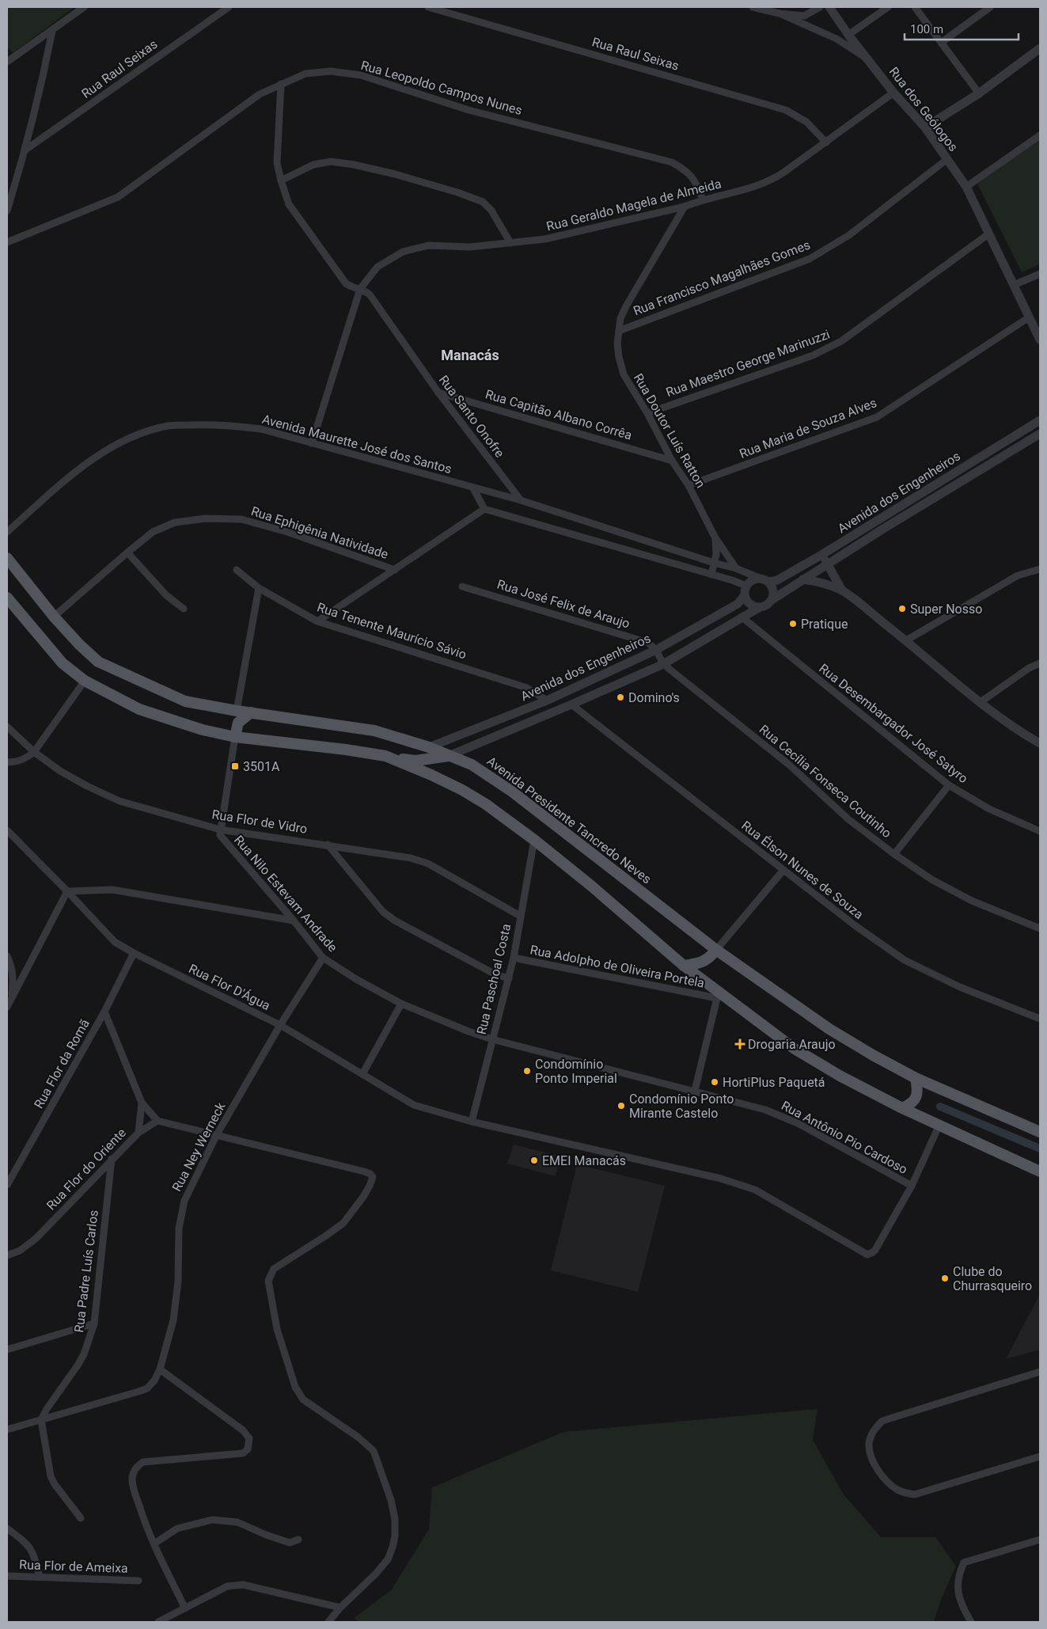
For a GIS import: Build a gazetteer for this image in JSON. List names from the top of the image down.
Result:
{
  "streets": {
    "main road": ["Avenida Presidente Tancredo Neves"],
    "street": [
      "Rua Raul Seixas",
      "Rua Leopoldo Campos Nunes",
      "Rua dos Geólogos",
      "Rua Geraldo Magela de Almeida",
      "Rua Francisco Magalhães Gomes",
      "Rua Maestro George Marinuzzi",
      "Rua Capitão Albano Corrêa",
      "Rua Santo Onofre",
      "Rua Maria de Souza Alves",
      "Rua Doutor Luís Ratton",
      "Avenida Maurette José dos Santos",
      "Avenida dos Engenheiros",
      "Rua Ephigênia Natividade",
      "Rua José Felix de Araujo",
      "Rua Tenente Maurício Sávio",
      "Rua Desembargador José Satyro",
      "Rua Cecília Fonseca Coutinho",
      "Rua Flor de Vidro",
      "Rua Élson Nunes de Souza",
      "Rua Nilo Estevam Andrade",
      "Rua Adolpho de Oliveira Portela",
      "Rua Paschoal Costa",
      "Rua Flor D'Água",
      "Rua Flor da Romã",
      "Rua Antônio Pio Cardoso",
      "Rua Ney Werneck",
      "Rua Flor do Oriente",
      "Rua Padre Luís Carlos",
      "Rua Flor de Ameixa"
    ]
  },
  "crossings": [
    ["Rua Raul Seixas", "Rua Geraldo Magela de Almeida"],
    ["Rua Leopoldo Campos Nunes", "Rua Geraldo Magela de Almeida"],
    ["Rua Leopoldo Campos Nunes", "Rua Santo Onofre"],
    ["Rua dos Geólogos", "Rua Geraldo Magela de Almeida"],
    ["Rua dos Geólogos", "Rua Francisco Magalhães Gomes"],
    ["Rua dos Geólogos", "Rua Maestro George Marinuzzi"],
    ["Rua dos Geólogos", "Rua Maria de Souza Alves"],
    ["Rua Geraldo Magela de Almeida", "Rua Santo Onofre"],
    ["Rua Geraldo Magela de Almeida", "Rua Doutor Luís Ratton"],
    ["Rua Geraldo Magela de Almeida", "Avenida Maurette José dos Santos"],
    ["Rua Francisco Magalhães Gomes", "Rua Doutor Luís Ratton"],
    ["Rua Maestro George Marinuzzi", "Rua Doutor Luís Ratton"],
    ["Rua Capitão Albano Corrêa", "Rua Santo Onofre"],
    ["Rua Capitão Albano Corrêa", "Rua Doutor Luís Ratton"],
    ["Rua Santo Onofre", "Avenida Maurette José dos Santos"],
    ["Rua Maria de Souza Alves", "Rua Doutor Luís Ratton"],
    ["Rua Doutor Luís Ratton", "Avenida Maurette José dos Santos"],
    ["Avenida Maurette José dos Santos", "Avenida dos Engenheiros"],
    ["Avenida dos Engenheiros", "Rua José Felix de Araujo"],
    ["Avenida dos Engenheiros", "Rua Tenente Maurício Sávio"],
    ["Avenida dos Engenheiros", "Rua Desembargador José Satyro"],
    ["Avenida dos Engenheiros", "Rua Cecília Fonseca Coutinho"],
    ["Avenida dos Engenheiros", "Avenida Presidente Tancredo Neves"],
    ["Avenida dos Engenheiros", "Rua Élson Nunes de Souza"],
    ["Rua Ephigênia Natividade", "Avenida Presidente Tancredo Neves"],
    ["Rua José Felix de Araujo", "Rua Cecília Fonseca Coutinho"],
    ["Rua Flor de Vidro", "Rua Nilo Estevam Andrade"],
    ["Rua Flor de Vidro", "Rua Paschoal Costa"],
    ["Rua Nilo Estevam Andrade", "Rua Antônio Pio Cardoso"],
    ["Rua Nilo Estevam Andrade", "Rua Ney Werneck"],
    ["Rua Adolpho de Oliveira Portela", "Rua Paschoal Costa"],
    ["Rua Paschoal Costa", "Rua Flor D'Água"],
    ["Rua Paschoal Costa", "Rua Antônio Pio Cardoso"],
    ["Rua Flor D'Água", "Rua Flor da Romã"],
    ["Rua Flor D'Água", "Rua Antônio Pio Cardoso"],
    ["Rua Flor D'Água", "Rua Ney Werneck"],
    ["Rua Flor da Romã", "Rua Flor do Oriente"],
    ["Rua Ney Werneck", "Rua Padre Luís Carlos"],
    ["Rua Flor do Oriente", "Rua Padre Luís Carlos"]
  ],
  "districts": ["Manacás"],
  "places": {
    "other": [
      "Super Nosso",
      "Pratique",
      "Domino's",
      "Condomínio Ponto Imperial",
      "HortiPlus Paquetá",
      "Condomínio Ponto Mirante Castelo",
      "EMEI Manacás",
      "Clube do Churrasqueiro"
    ],
    "transit": ["3501A"],
    "health": ["Drogaria Araujo"]
  },
  "scale_bar": "100 m"
}
